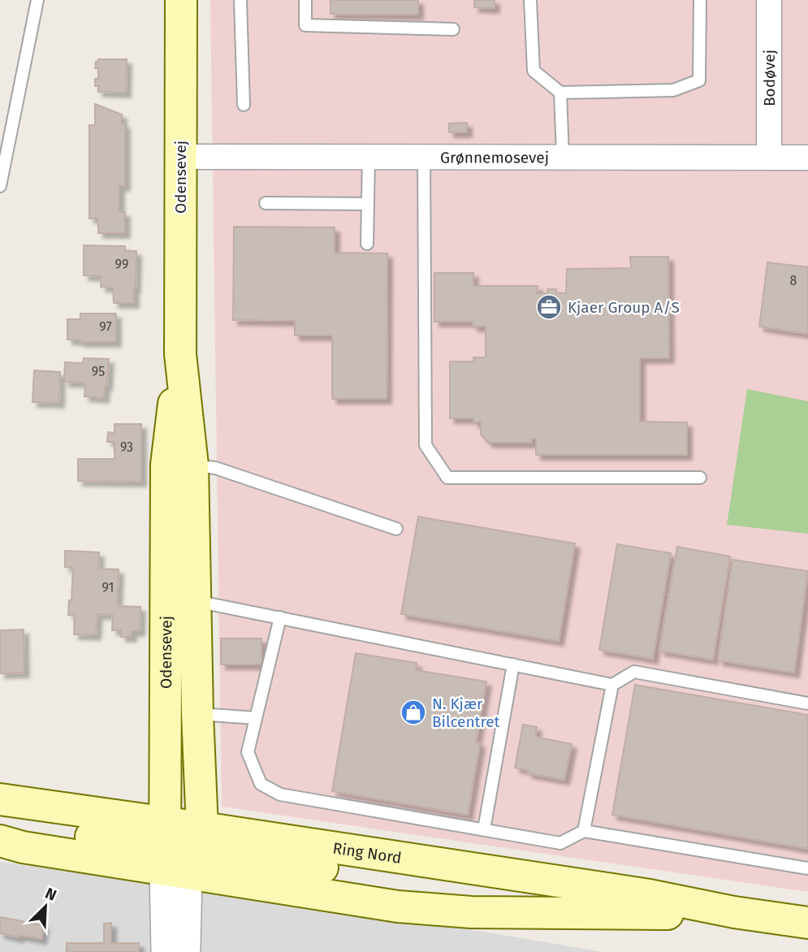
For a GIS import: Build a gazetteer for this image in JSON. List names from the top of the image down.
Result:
{
  "streets": {
    "main road": ["Odensevej", "Ring Nord"],
    "street": ["Bodøvej", "Grønnemosevej"]
  },
  "crossings": [
    ["Bodøvej", "Grønnemosevej"],
    ["Grønnemosevej", "Odensevej"],
    ["Odensevej", "Ring Nord"]
  ],
  "places": {
    "office": ["Kjaer Group A/S"],
    "shop": ["N. Kjær Bilcentret"]
  },
  "house_numbers": [
    "99",
    "8",
    "97",
    "95",
    "93",
    "91"
  ],
  "north": "top right"
}
